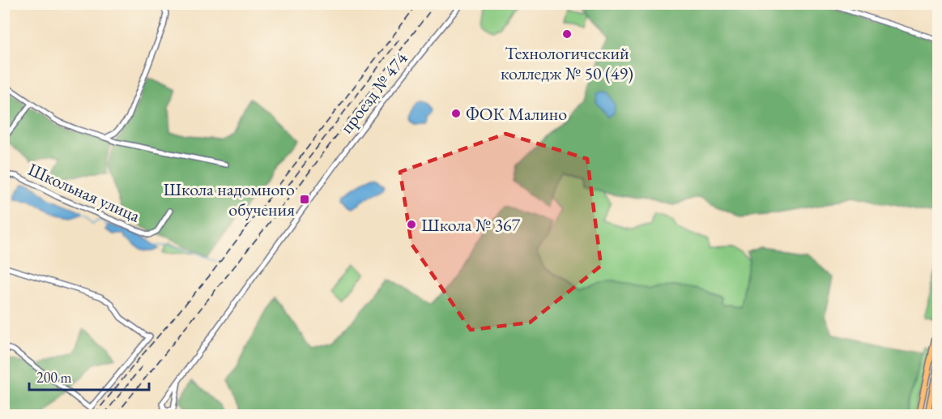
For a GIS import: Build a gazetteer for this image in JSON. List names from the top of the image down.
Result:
{
  "streets": {
    "street": ["проезд № 474", "Школьная улица"]
  },
  "places": {
    "other": ["Технологический колледж № 50 (49)", "ФОК Малино", "Школа № 367"],
    "transit": ["Школа надомного обучения"]
  },
  "scale_bar": "200 m"
}
